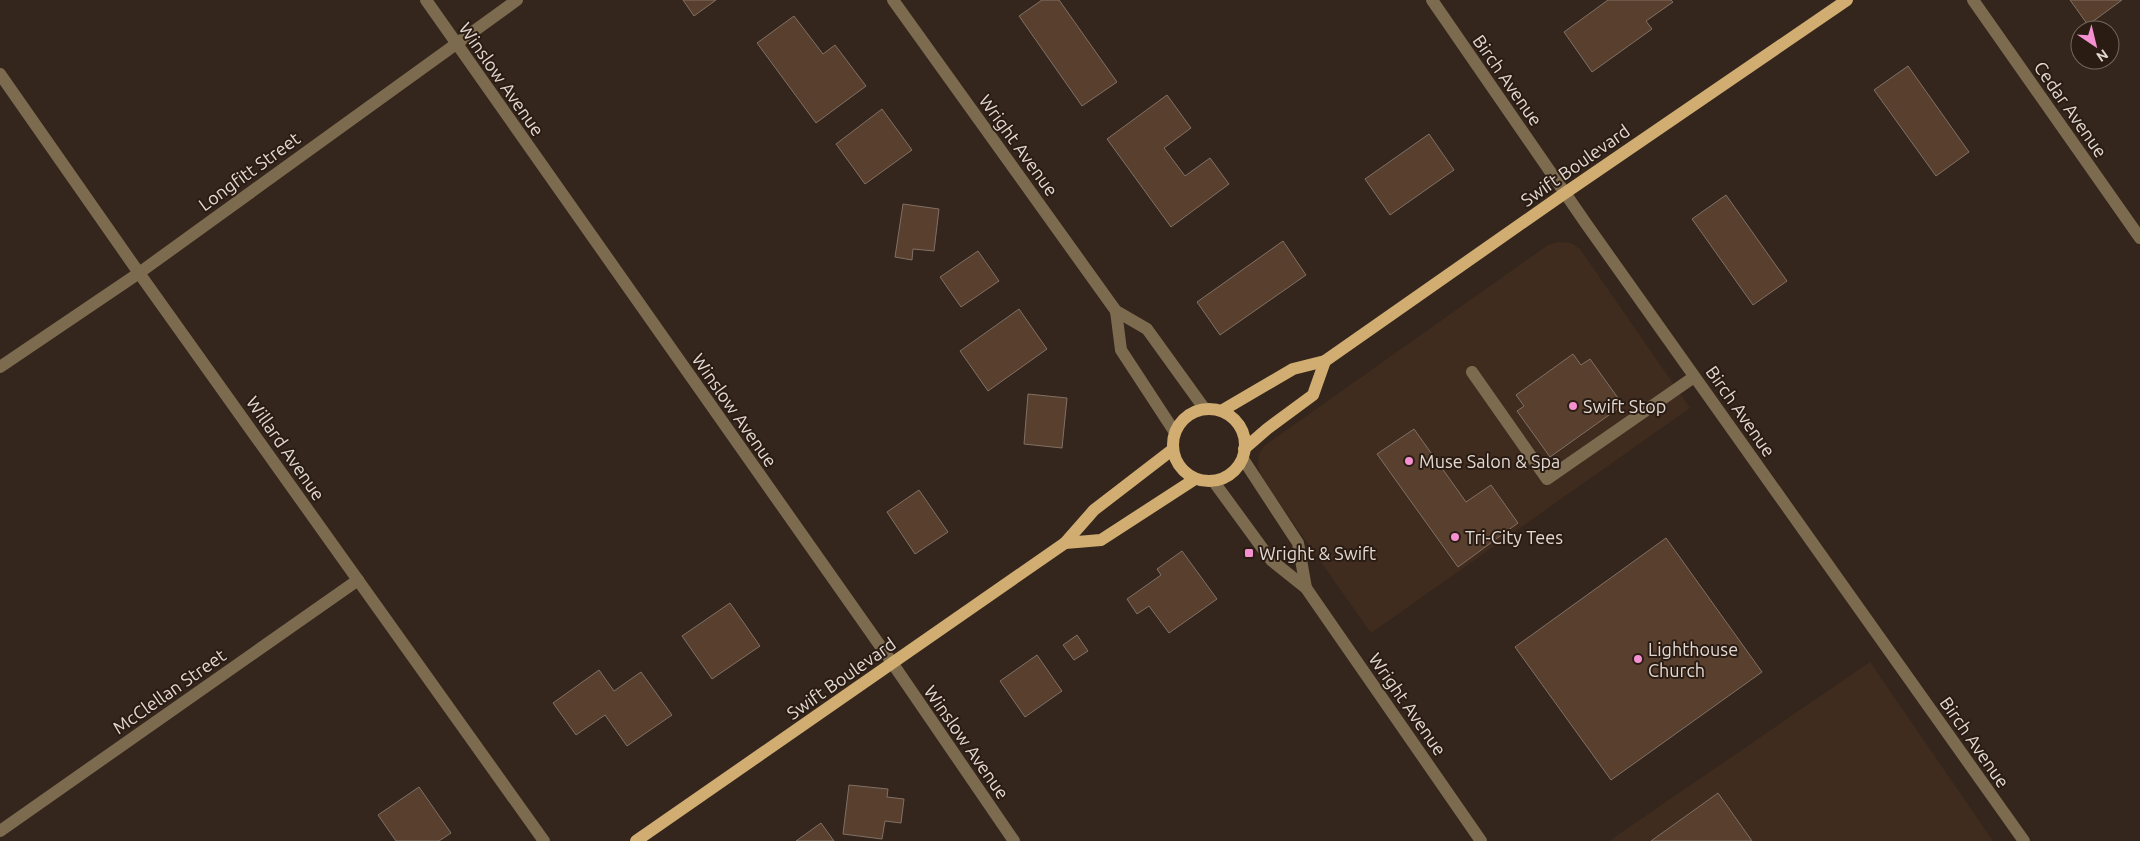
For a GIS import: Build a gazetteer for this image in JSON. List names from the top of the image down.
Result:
{
  "streets": {
    "main road": ["Swift Boulevard"],
    "street": [
      "Winslow Avenue",
      "Birch Avenue",
      "Cedar Avenue",
      "Wright Avenue",
      "Longfitt Street",
      "Willard Avenue",
      "McClellan Street"
    ]
  },
  "crossings": [
    ["Winslow Avenue", "Swift Boulevard"],
    ["Winslow Avenue", "Longfitt Street"],
    ["Birch Avenue", "Swift Boulevard"],
    ["Wright Avenue", "Swift Boulevard"],
    ["Longfitt Street", "Willard Avenue"],
    ["Willard Avenue", "McClellan Street"]
  ],
  "places": {
    "other": [
      "Swift Stop",
      "Muse Salon & Spa",
      "Tri-City Tees",
      "Lighthouse Church"
    ],
    "transit": ["Wright & Swift"]
  },
  "north": "bottom right"
}
